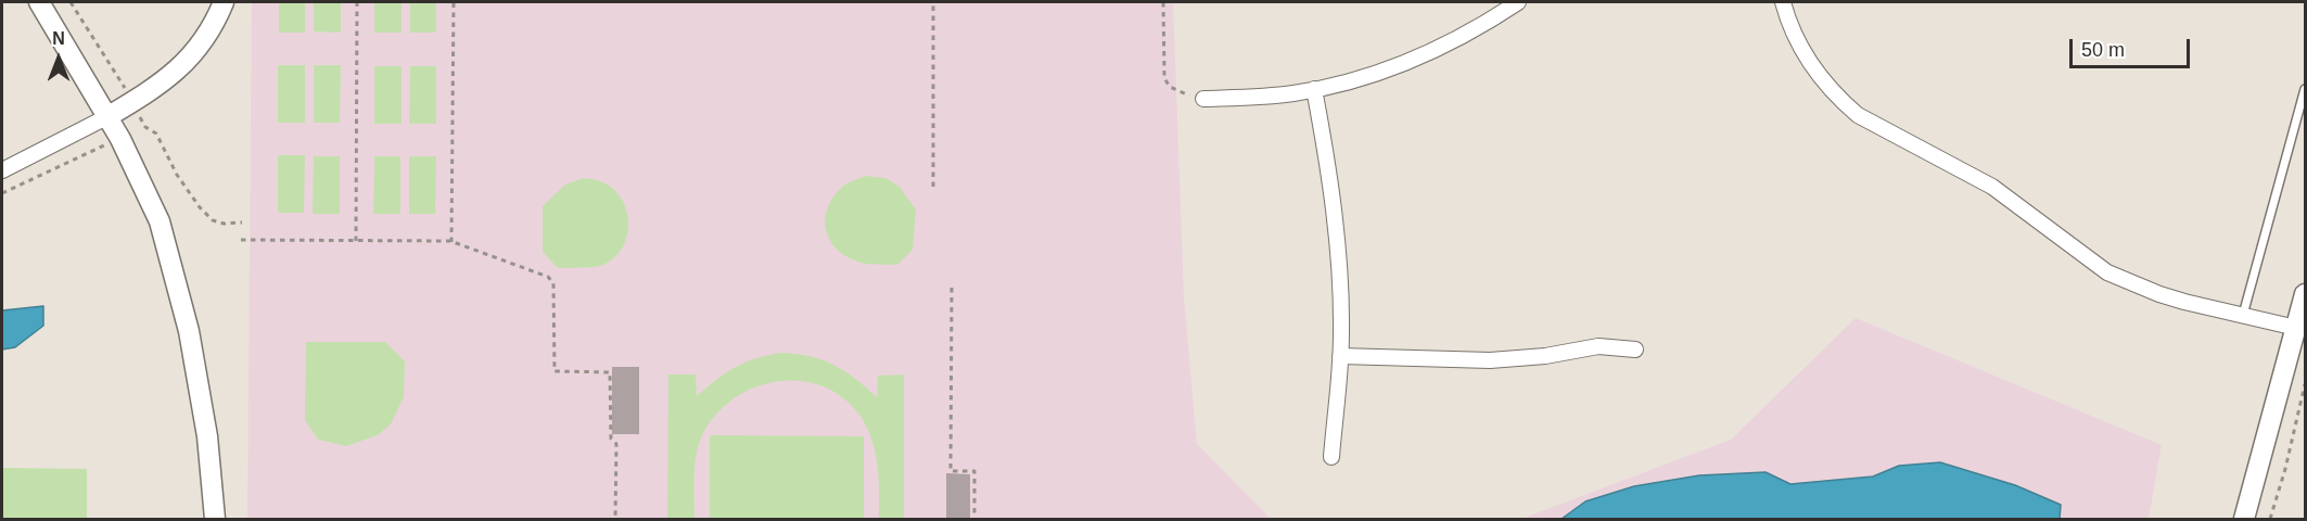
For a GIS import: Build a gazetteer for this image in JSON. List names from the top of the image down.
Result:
{
  "scale_bar": "50 m",
  "north": "top"
}
